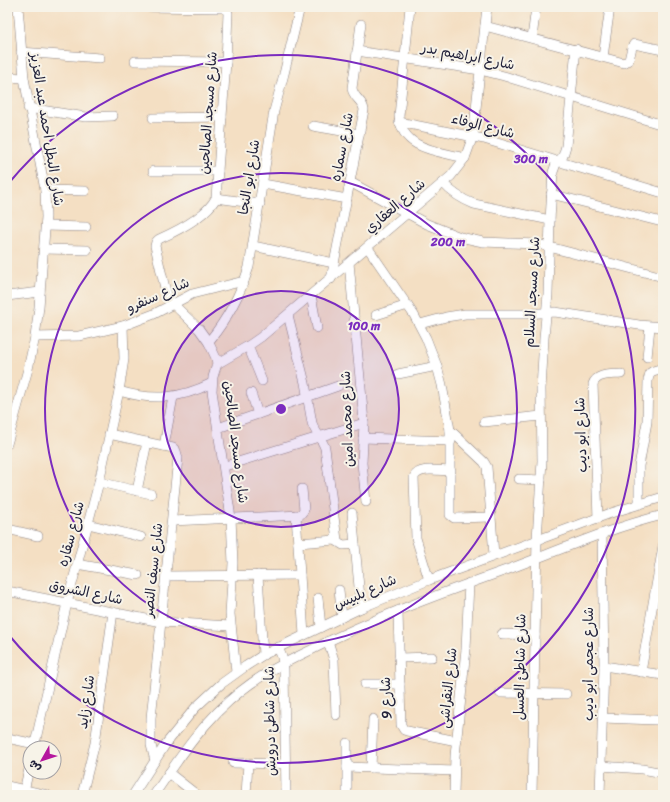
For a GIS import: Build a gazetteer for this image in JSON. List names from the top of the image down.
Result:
{
  "streets": {
    "street": [
      "شارع ابراهيم بدر",
      "شارع مسجد الصالحين",
      "شارع الوفاء",
      "شارع البطل احمد عبد العزيز",
      "شارع سماره",
      "شارع ابو النجا",
      "شارع العقاري",
      "شارع مسجد السلام",
      "شارع سنفرو",
      "شارع محمد امين",
      "شارع ابو ديب",
      "شارع سقاره",
      "شارع سيف النصر",
      "شارع الشروق",
      "شارع بلبيس",
      "شارع عجمى ابو ديب",
      "شارع شاطئ العسل",
      "شارع النقراشى",
      "شارع 9",
      "شارع زايد",
      "شارع شاطئ درويش"
    ]
  },
  "crossings": [
    ["شارع ابراهيم بدر", "شارع سماره"],
    ["شارع ابراهيم بدر", "شارع العقاري"],
    ["شارع ابراهيم بدر", "شارع مسجد السلام"],
    ["شارع مسجد الصالحين", "شارع ابو النجا"],
    ["شارع مسجد الصالحين", "شارع العقاري"],
    ["شارع مسجد الصالحين", "شارع سنفرو"],
    ["شارع مسجد الصالحين", "شارع سقاره"],
    ["شارع مسجد الصالحين", "شارع الشروق"],
    ["شارع مسجد الصالحين", "شارع بلبيس"],
    ["شارع الوفاء", "شارع العقاري"],
    ["شارع الوفاء", "شارع مسجد السلام"],
    ["شارع البطل احمد عبد العزيز", "شارع سنفرو"],
    ["شارع سماره", "شارع العقاري"],
    ["شارع ابو النجا", "شارع العقاري"],
    ["شارع ابو النجا", "شارع سنفرو"],
    ["شارع ابو النجا", "شارع سقاره"],
    ["شارع العقاري", "شارع سنفرو"],
    ["شارع العقاري", "شارع محمد امين"],
    ["شارع العقاري", "شارع سقاره"],
    ["شارع مسجد السلام", "شارع بلبيس"],
    ["شارع مسجد السلام", "شارع شاطئ العسل"],
    ["شارع سنفرو", "شارع سقاره"],
    ["شارع ابو ديب", "شارع بلبيس"],
    ["شارع سقاره", "شارع سيف النصر"],
    ["شارع سقاره", "شارع الشروق"],
    ["شارع سيف النصر", "شارع الشروق"],
    ["شارع سيف النصر", "شارع بلبيس"],
    ["شارع الشروق", "شارع زايد"],
    ["شارع بلبيس", "شارع شاطئ العسل"],
    ["شارع بلبيس", "شارع شاطئ درويش"],
    ["شارع النقراشى", "شارع 9"]
  ],
  "north": "bottom left",
  "rings": ["300 m", "200 m", "100 m"]
}
